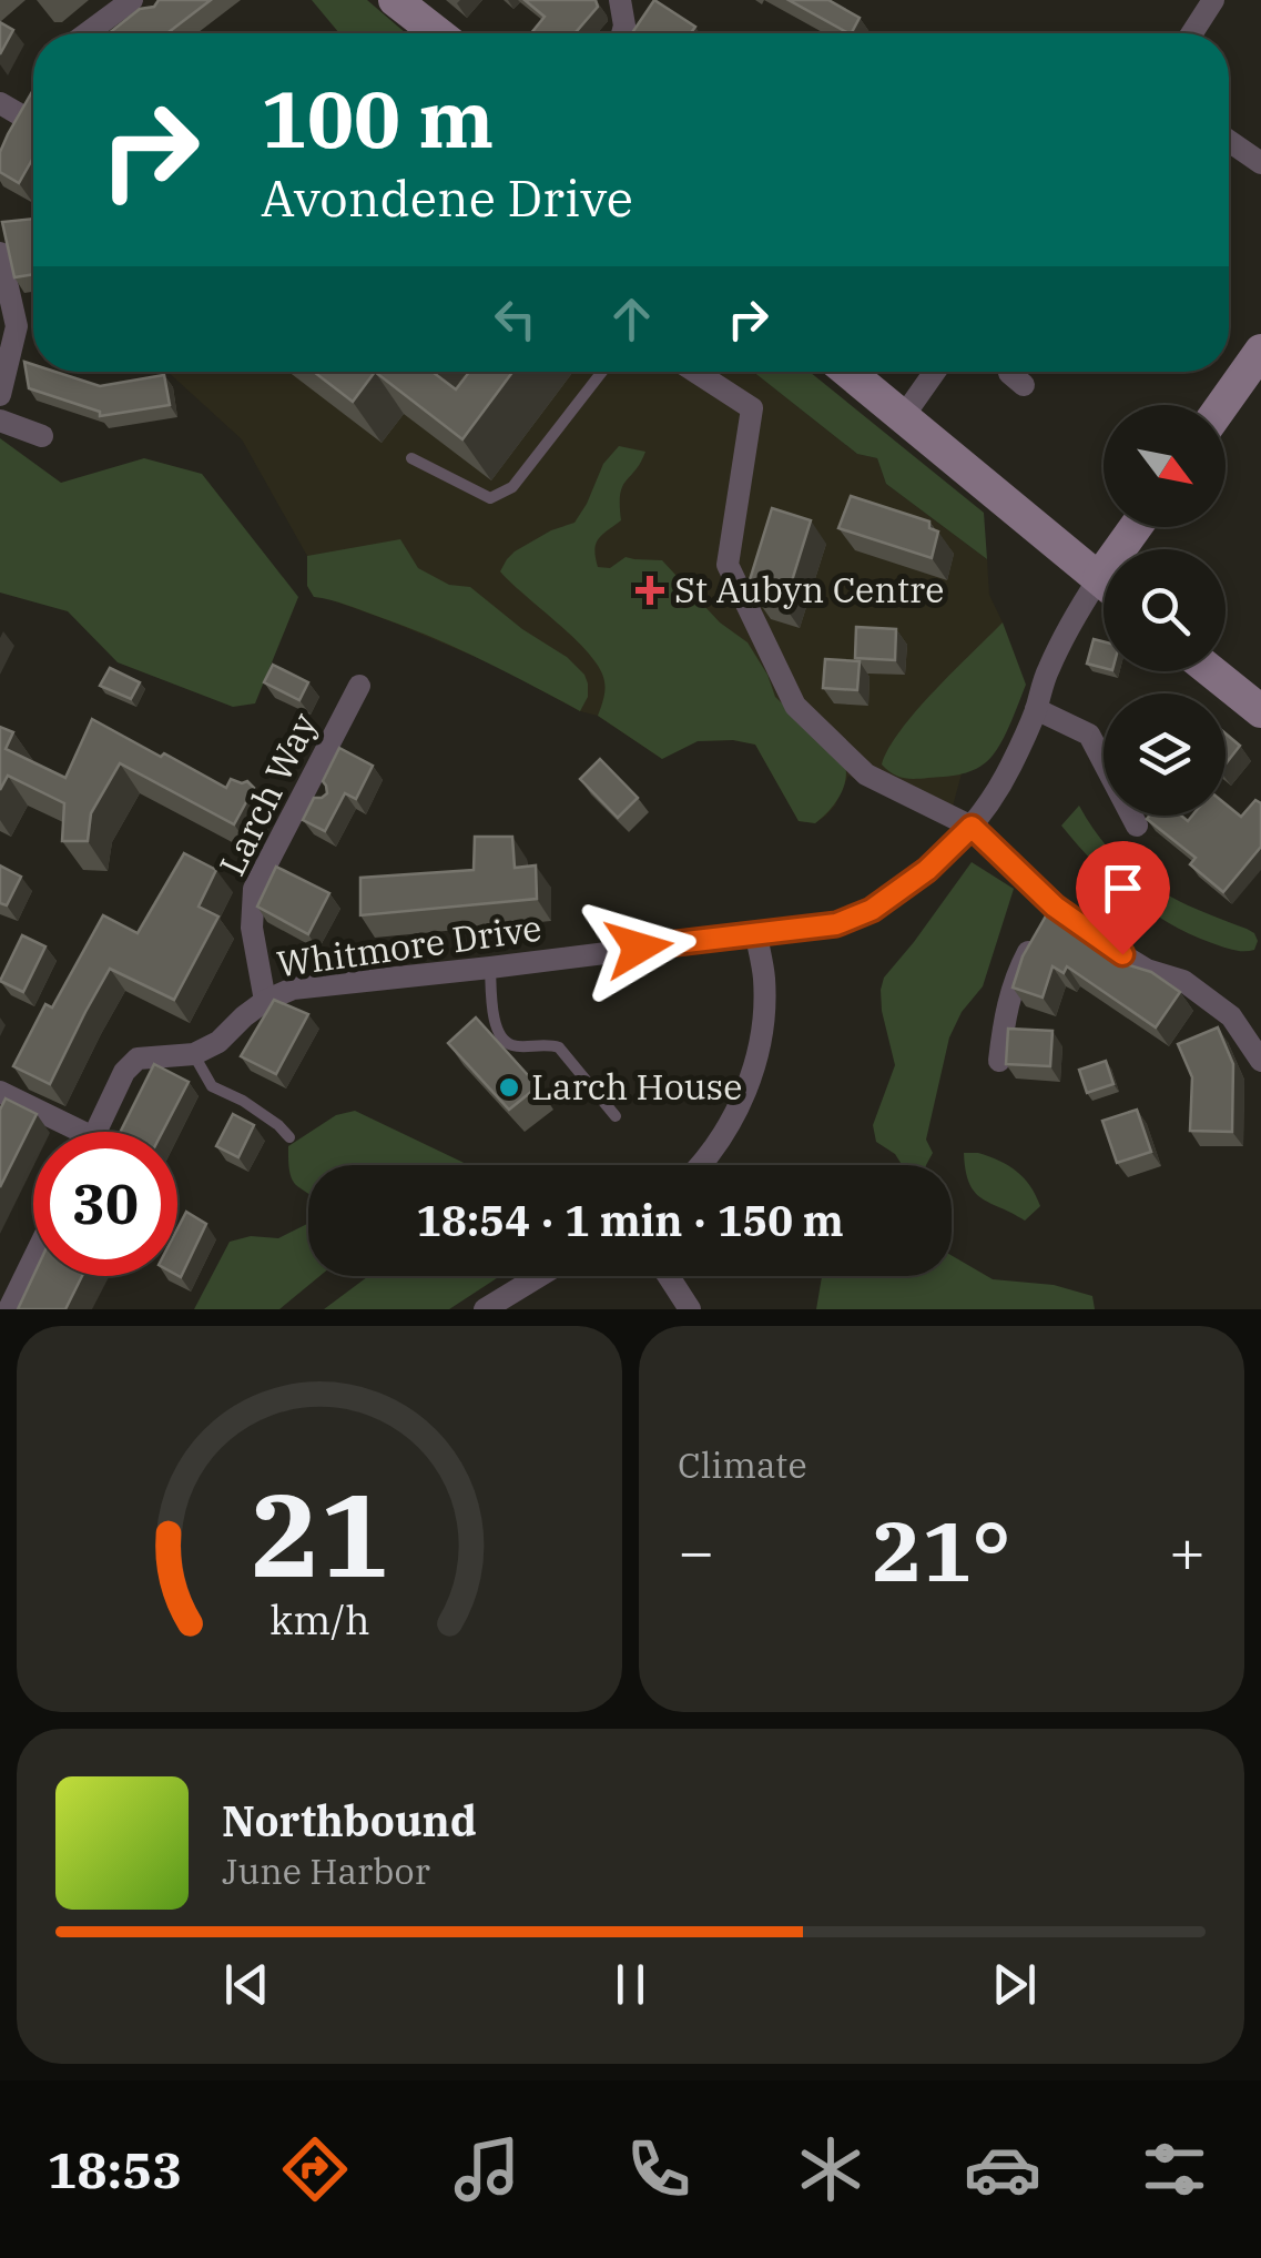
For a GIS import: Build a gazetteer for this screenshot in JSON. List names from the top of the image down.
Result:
{
  "streets": {
    "street": ["Larch Way", "Whitmore Drive"]
  },
  "crossings": [
    ["Larch Way", "Whitmore Drive"]
  ],
  "places": {
    "health": ["St Aubyn Centre"],
    "other": ["Larch House"]
  },
  "north": "bottom right",
  "page": {
    "turn": ["100 m", "Avondene Drive"],
    "limit": "30",
    "trip": "18:54 · 1 min · 150 m",
    "tile": "Climate",
    "heat": ["−", "21°", "+"],
    "song": ["Northbound", "June Harbor"],
    "tabs": "18:53",
    "gauge": ["21", "km/h"]
  }
}
